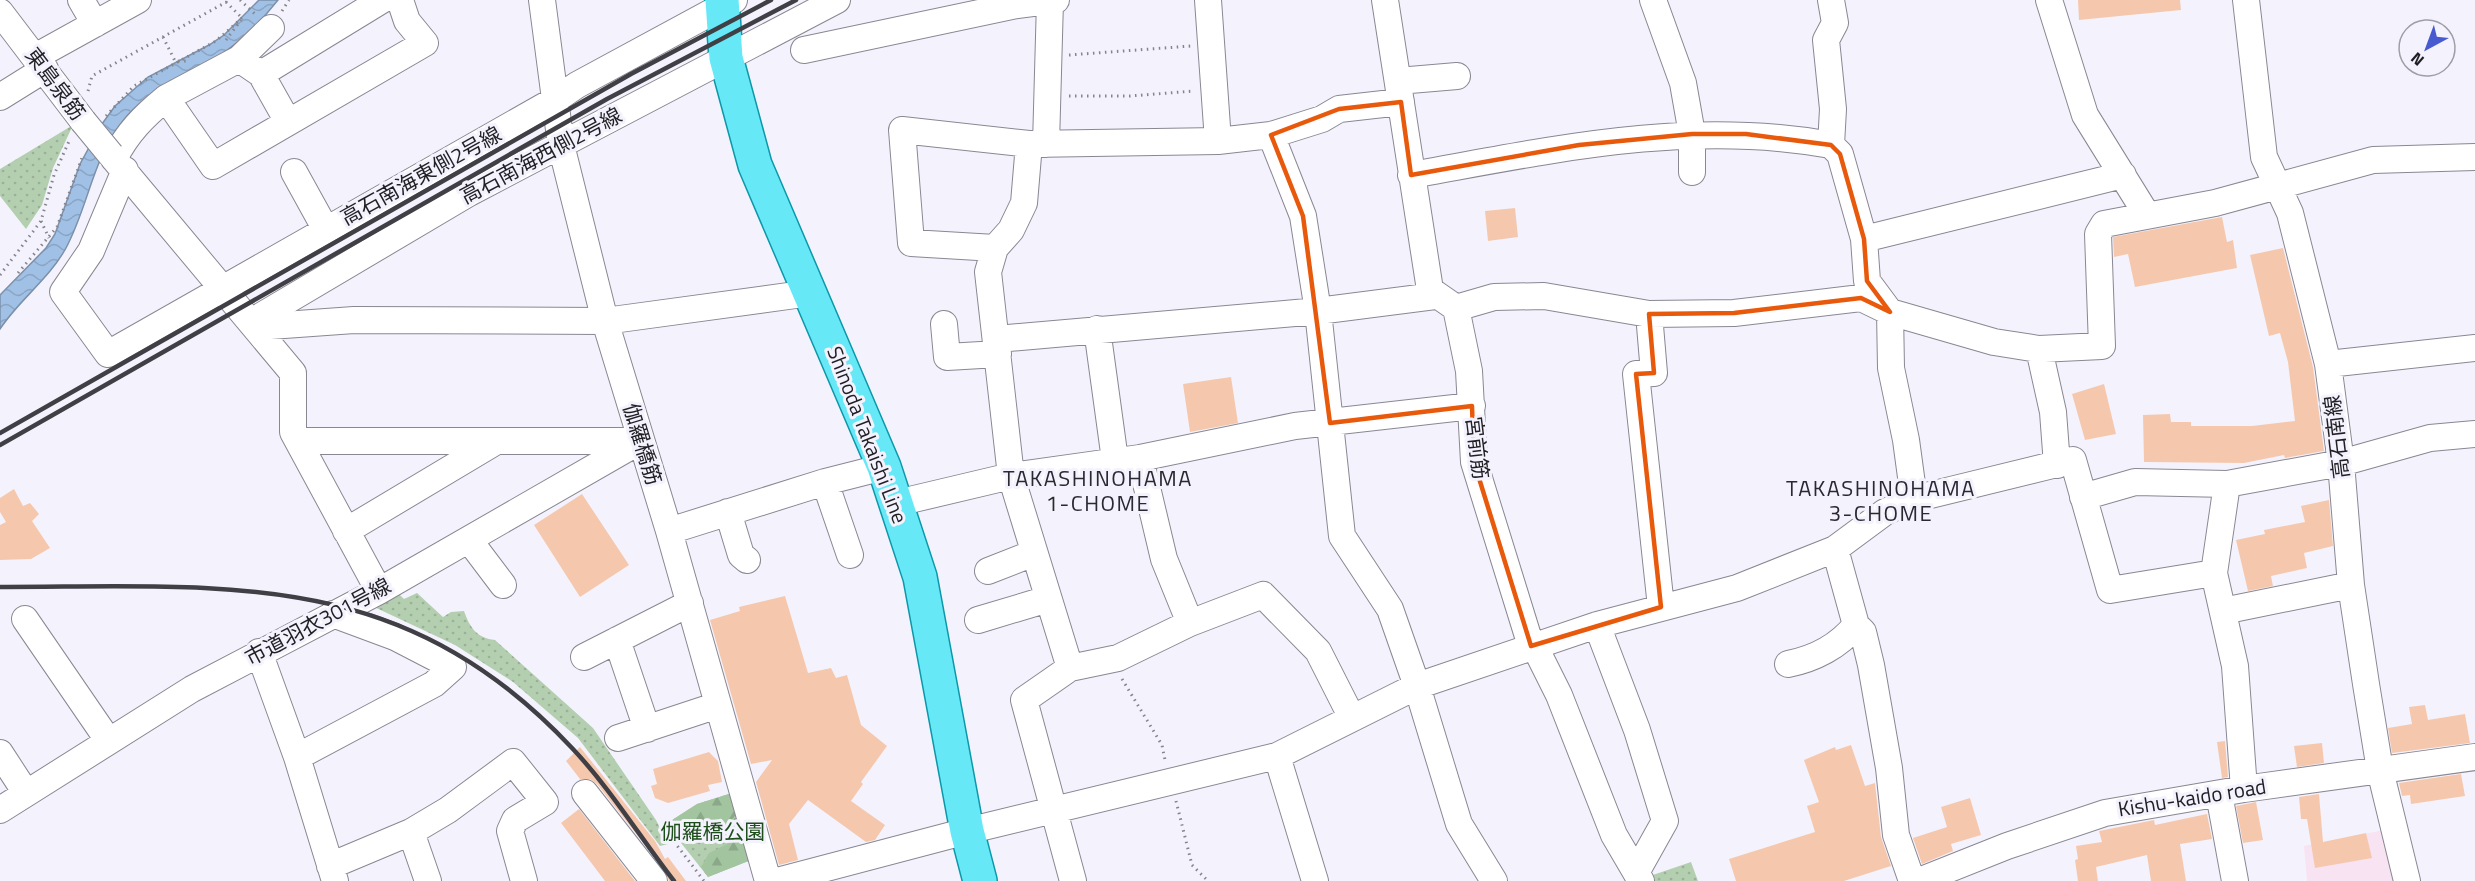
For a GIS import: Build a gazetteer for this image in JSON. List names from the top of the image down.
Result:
{
  "streets": {
    "main road": ["Shinoda Takaishi Line"],
    "street": [
      "東島泉筋",
      "高石南海西側2号線",
      "高石南海東側2号線",
      "高石南線",
      "伽羅橋筋",
      "宮前筋",
      "市道羽衣301号線",
      "Kishu-kaido road"
    ]
  },
  "crossings": [
    ["東島泉筋", "高石南海西側2号線"],
    ["東島泉筋", "高石南海東側2号線"],
    ["東島泉筋", "市道羽衣301号線"],
    ["高石南海西側2号線", "Shinoda Takaishi Line"],
    ["高石南海西側2号線", "伽羅橋筋"],
    ["高石南海東側2号線", "Shinoda Takaishi Line"],
    ["高石南海東側2号線", "伽羅橋筋"],
    ["高石南線", "Kishu-kaido road"],
    ["伽羅橋筋", "市道羽衣301号線"]
  ],
  "districts": ["TAKASHINOHAMA 1-CHOME", "TAKASHINOHAMA 3-CHOME"],
  "parks": ["伽羅橋公園"],
  "north": "bottom left"
}
